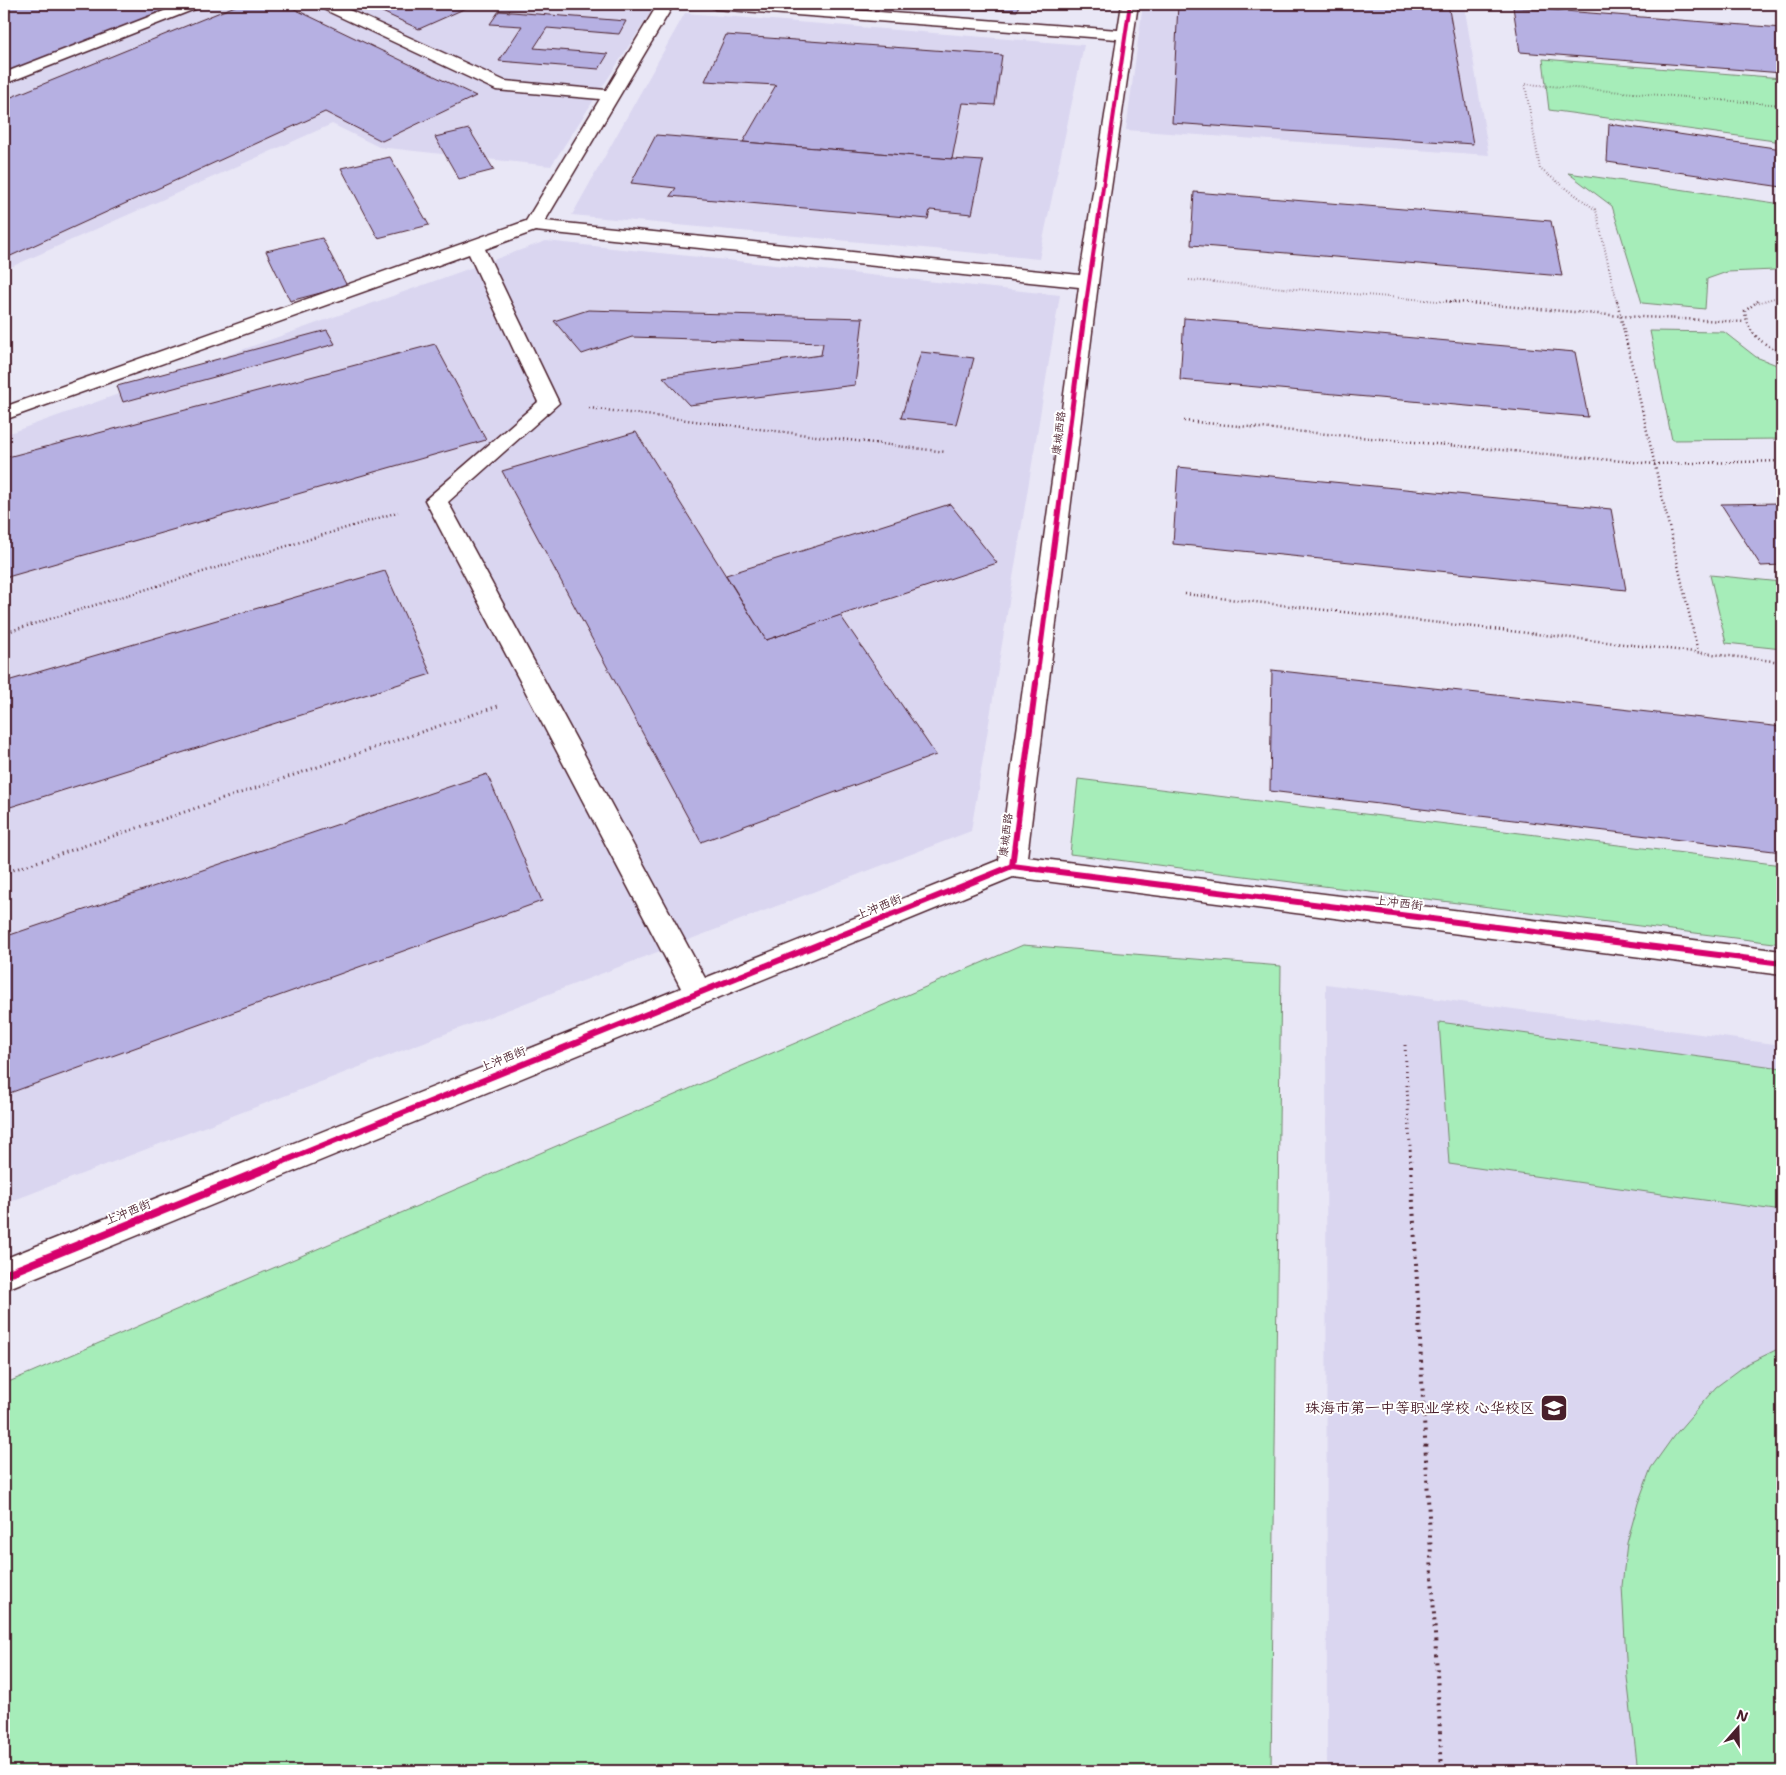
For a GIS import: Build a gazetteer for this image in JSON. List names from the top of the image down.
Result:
{
  "streets": {
    "street": ["康城西路", "上冲西街", "上沖西街"]
  },
  "crossings": [
    ["康城西路", "上冲西街"],
    ["康城西路", "上沖西街"],
    ["上冲西街", "上沖西街"]
  ],
  "places": {
    "school or university": ["珠海市第一中等职业学校 心华校区"]
  },
  "north": "top"
}
